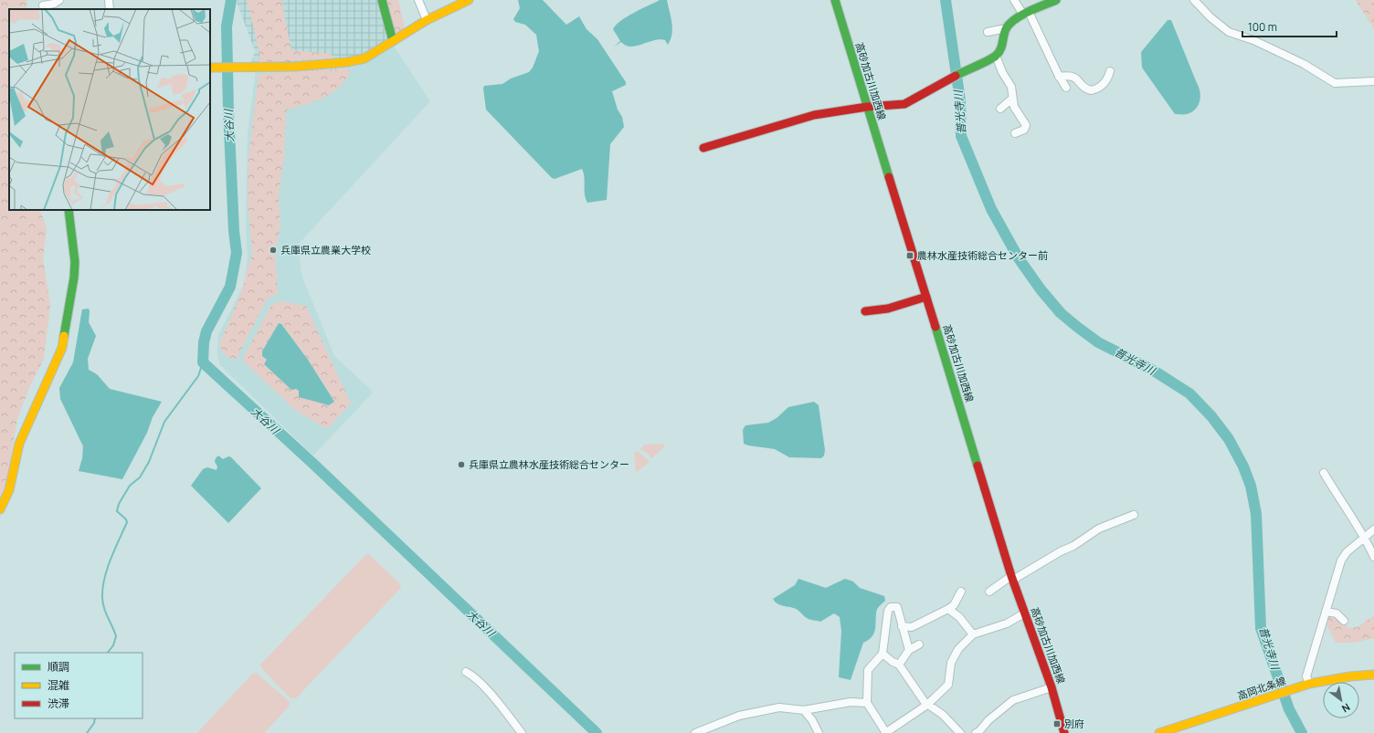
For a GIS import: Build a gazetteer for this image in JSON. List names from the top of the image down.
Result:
{
  "streets": {
    "street": ["高砂加古川加西線", "高岡北条線"]
  },
  "water": ["普光寺川", "大谷川"],
  "places": {
    "other": ["兵庫県立農業大学校", "兵庫県立農林水産技術総合センター"],
    "transit": ["農林水産技術総合センター前", "別府"]
  },
  "legend": ["順調", "混雑", "渋滞"],
  "scale_bar": "100 m",
  "north": "bottom right"
}
